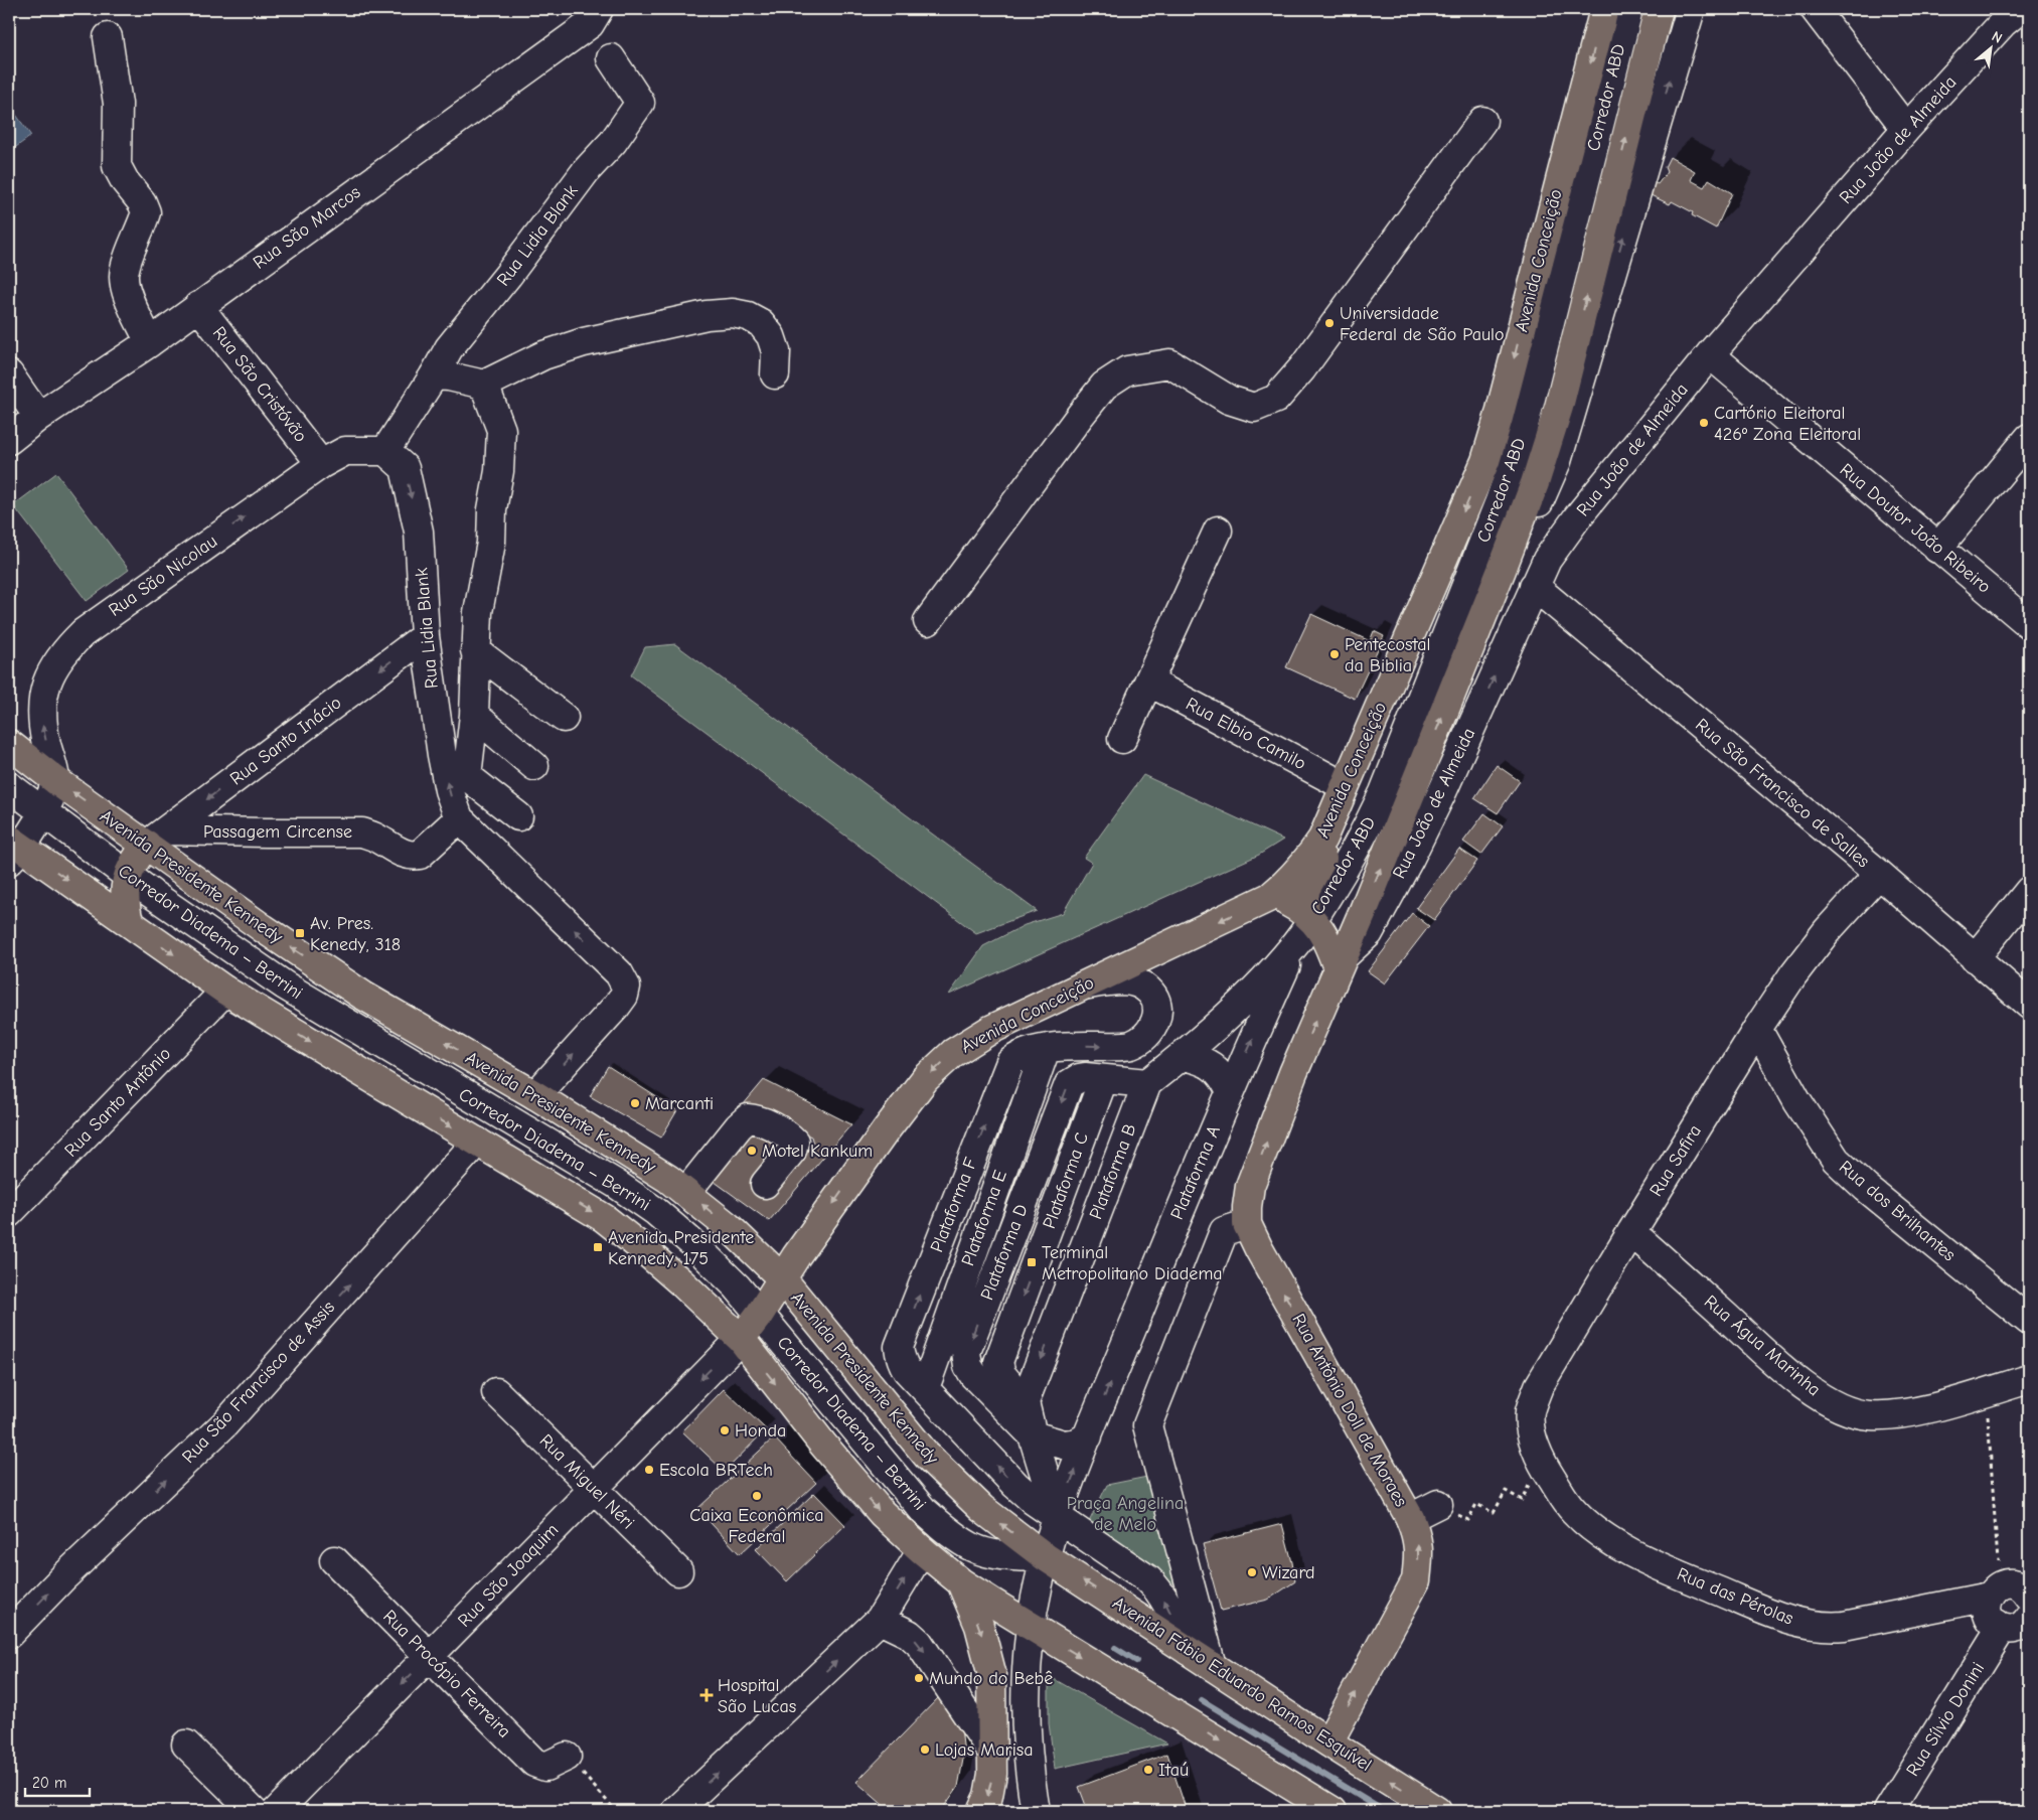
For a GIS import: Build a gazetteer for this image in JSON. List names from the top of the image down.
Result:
{
  "streets": {
    "main road": [
      "Avenida Conceição",
      "Avenida Presidente Kennedy",
      "Rua Antônio Doll de Moraes",
      "Avenida Fábio Eduardo Ramos Esquível"
    ],
    "street": [
      "Corredor ABD",
      "Rua João de Almeida",
      "Rua São Marcos",
      "Rua Lidia Blank",
      "Rua São Cristóvão",
      "Rua Doutor João Ribeiro",
      "Rua São Nicolau",
      "Rua Elbio Camilo",
      "Rua Santo Inácio",
      "Rua São Francisco de Salles",
      "Passagem Circense",
      "Corredor Diadema – Berrini",
      "Rua Santo Antônio",
      "Rua Safira",
      "Plataforma B",
      "Plataforma A",
      "Plataforma C",
      "Plataforma F",
      "Rua dos Brilhantes",
      "Plataforma E",
      "Plataforma D",
      "Rua Água Marinha",
      "Rua São Francisco de Assis",
      "Rua Miguel Néri",
      "Rua São Joaquim",
      "Rua das Pérolas",
      "Rua Procópio Ferreira",
      "Rua Sílvio Donini"
    ]
  },
  "crossings": [
    ["Corredor ABD", "Plataforma A"],
    ["Rua João de Almeida", "Rua Doutor João Ribeiro"],
    ["Rua João de Almeida", "Rua São Francisco de Salles"],
    ["Rua João de Almeida", "Rua Antônio Doll de Moraes"],
    ["Rua São Marcos", "Rua São Cristóvão"],
    ["Rua Lidia Blank", "Rua São Nicolau"],
    ["Rua Lidia Blank", "Rua Santo Inácio"],
    ["Rua Lidia Blank", "Passagem Circense"],
    ["Rua Lidia Blank", "Avenida Presidente Kennedy"],
    ["Avenida Conceição", "Rua Elbio Camilo"],
    ["Avenida Conceição", "Avenida Presidente Kennedy"],
    ["Avenida Conceição", "Corredor Diadema – Berrini"],
    ["Avenida Conceição", "Rua São Joaquim"],
    ["Rua São Cristóvão", "Rua São Nicolau"],
    ["Rua São Nicolau", "Avenida Presidente Kennedy"],
    ["Rua Santo Inácio", "Passagem Circense"],
    ["Rua Santo Inácio", "Avenida Presidente Kennedy"],
    ["Rua São Francisco de Salles", "Rua Safira"],
    ["Passagem Circense", "Avenida Presidente Kennedy"],
    ["Avenida Presidente Kennedy", "Corredor Diadema – Berrini"],
    ["Avenida Presidente Kennedy", "Avenida Fábio Eduardo Ramos Esquível"],
    ["Corredor Diadema – Berrini", "Avenida Fábio Eduardo Ramos Esquível"],
    ["Rua Safira", "Rua dos Brilhantes"],
    ["Rua Safira", "Rua Água Marinha"],
    ["Rua Safira", "Rua das Pérolas"],
    ["Plataforma B", "Plataforma C"],
    ["Plataforma C", "Plataforma D"],
    ["Plataforma F", "Plataforma E"],
    ["Rua Antônio Doll de Moraes", "Avenida Fábio Eduardo Ramos Esquível"],
    ["Rua Miguel Néri", "Rua São Joaquim"],
    ["Rua São Joaquim", "Rua Procópio Ferreira"]
  ],
  "one_way": [
    "Rua João de Almeida",
    "Rua São Nicolau",
    "Rua Santo Inácio",
    "Plataforma B",
    "Plataforma A",
    "Plataforma C",
    "Plataforma F",
    "Plataforma D",
    "Rua São Francisco de Assis",
    "Rua Antônio Doll de Moraes",
    "Rua São Joaquim"
  ],
  "parks": ["Praça Angelina de Melo"],
  "places": {
    "other": [
      "Universidade Federal de São Paulo",
      "Cartório Eleitoral 426º Zona Eleitoral",
      "Pentecostal da Biblia",
      "Marcanti",
      "Motel Kankum",
      "Honda",
      "Escola BRTech",
      "Caixa Econômica Federal",
      "Wizard",
      "Mundo do Bebê",
      "Lojas Marisa",
      "Itaú"
    ],
    "transit": ["Av. Pres. Kenedy, 318", "Avenida Presidente Kennedy, 175", "Terminal Metropolitano Diadema"],
    "health": ["Hospital São Lucas"]
  },
  "scale_bar": "20 m",
  "north": "top right"
}
